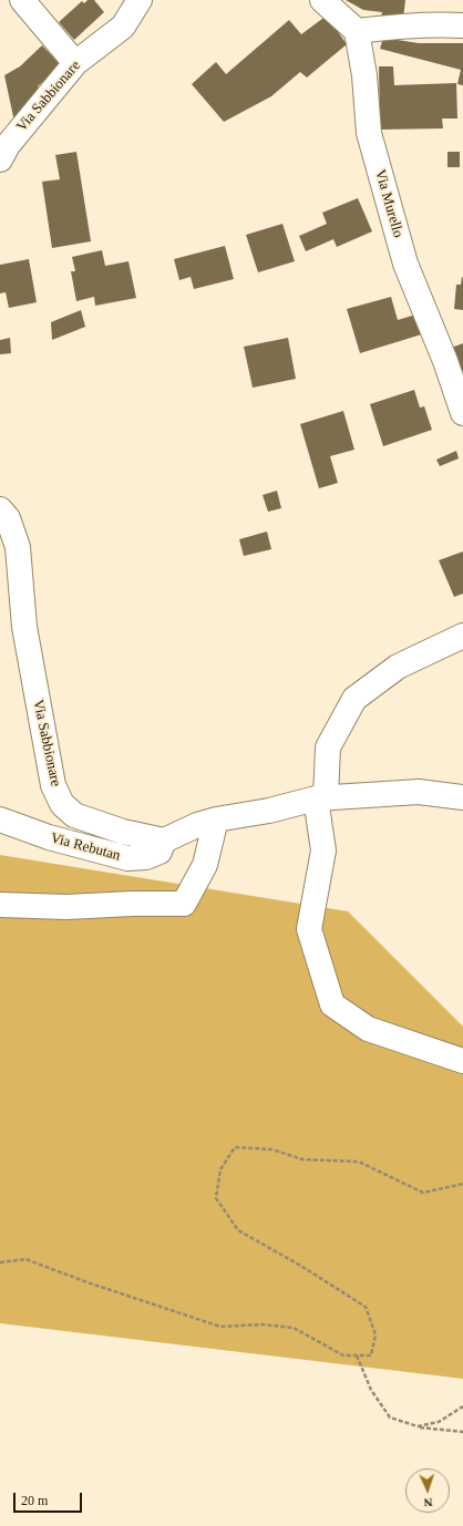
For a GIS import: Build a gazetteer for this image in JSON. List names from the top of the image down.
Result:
{
  "streets": {
    "street": ["Via Sabbionare", "Via Murello", "Via Rebutan"]
  },
  "crossings": [
    ["Via Sabbionare", "Via Rebutan"]
  ],
  "scale_bar": "20 m",
  "north": "bottom"
}
